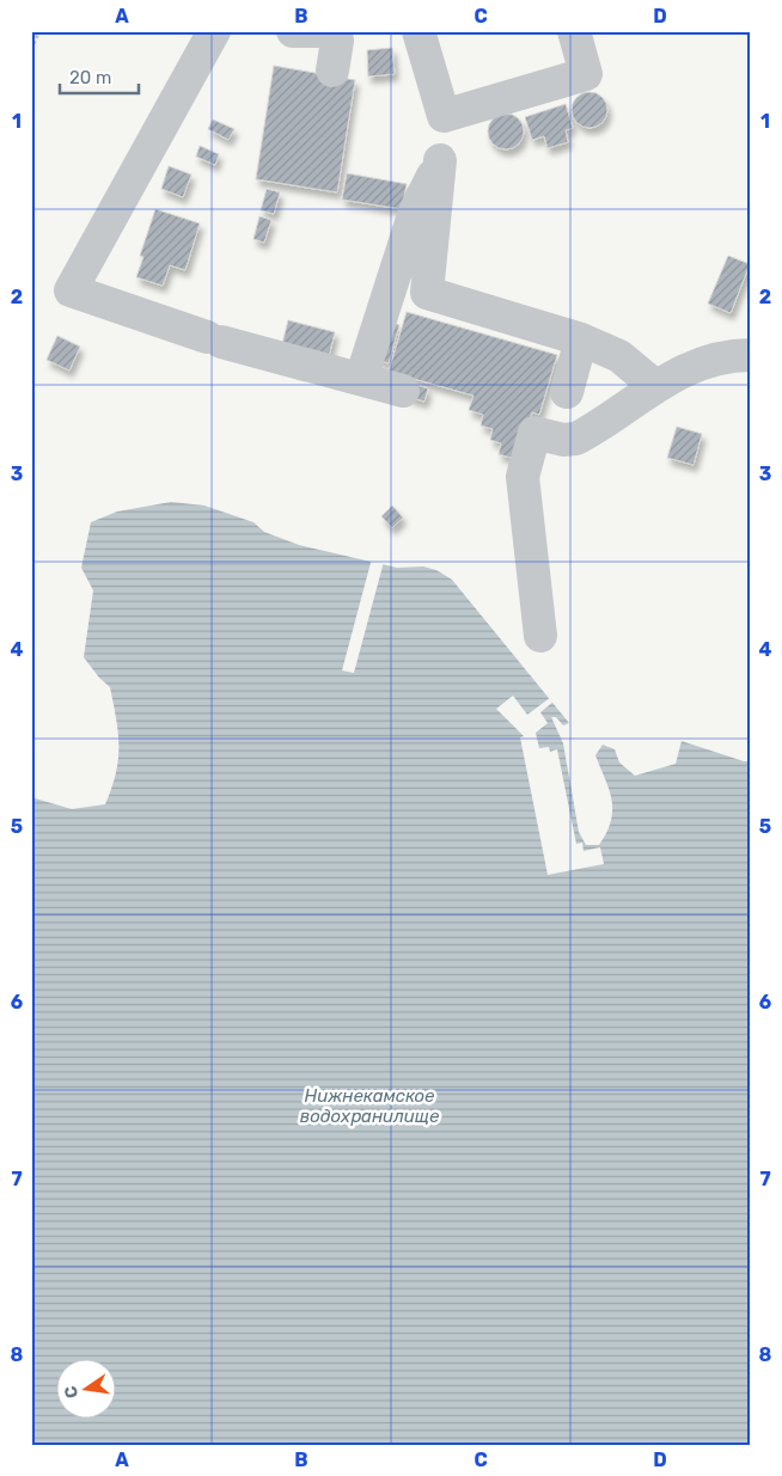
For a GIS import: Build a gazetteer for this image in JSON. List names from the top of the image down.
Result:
{
  "water": ["Нижнекамское водохранилище"],
  "scale_bar": "20 m",
  "north": "left",
  "grid": {
    "columns": [
      "A",
      "B",
      "C",
      "D"
    ],
    "rows": [
      "1",
      "2",
      "3",
      "4",
      "5",
      "6",
      "7",
      "8"
    ]
  }
}
